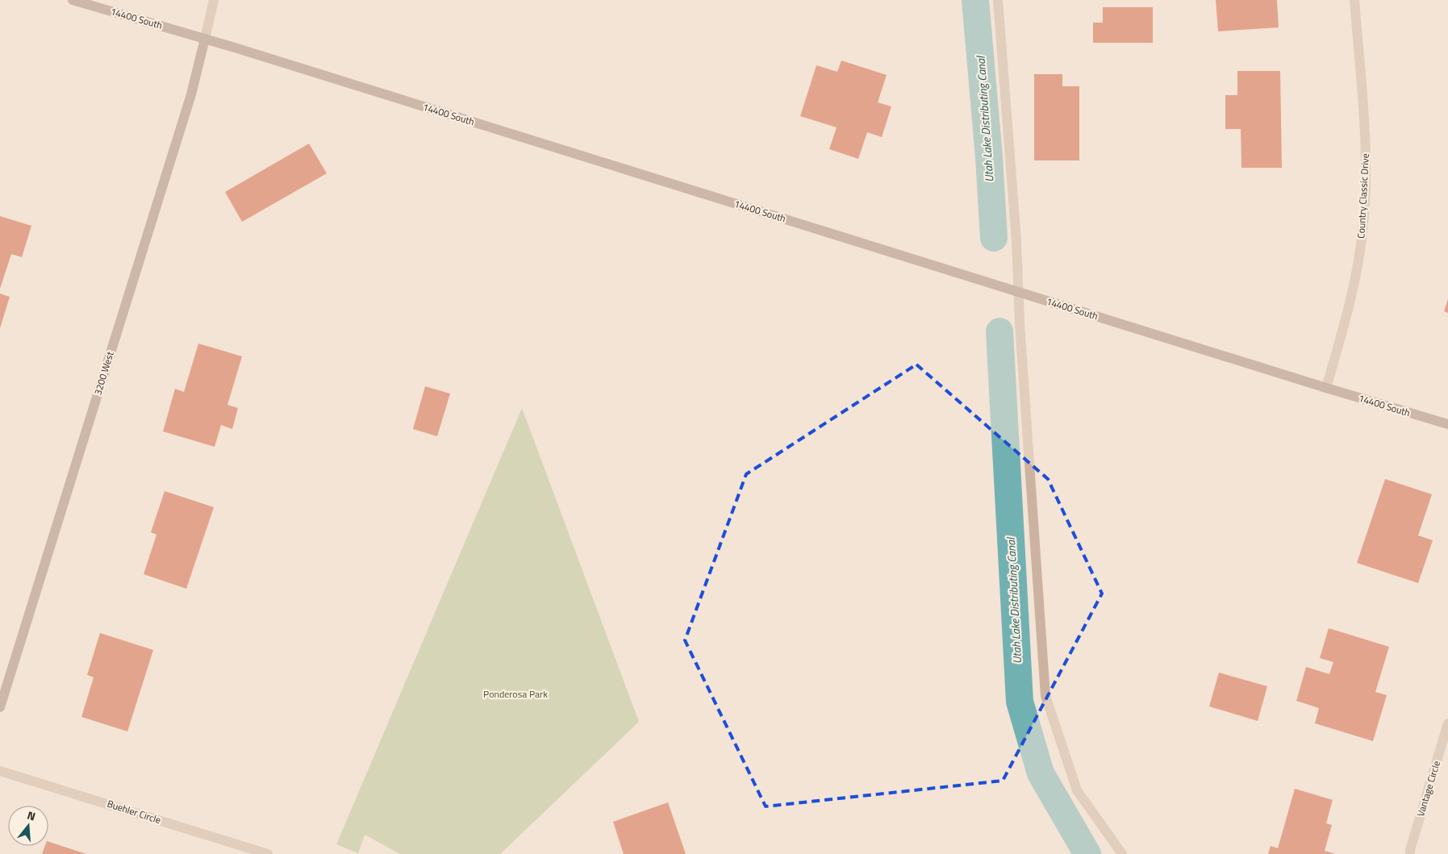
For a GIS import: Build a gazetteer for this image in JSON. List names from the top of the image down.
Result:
{
  "streets": {
    "street": [
      "14400 South",
      "Country Classic Drive",
      "3200 West",
      "Vantage Circle",
      "Buehler Circle"
    ]
  },
  "crossings": [
    ["14400 South", "Country Classic Drive"],
    ["14400 South", "3200 West"]
  ],
  "water": ["Utah Lake Distributing Canal"],
  "parks": ["Ponderosa Park"],
  "north": "top"
}
